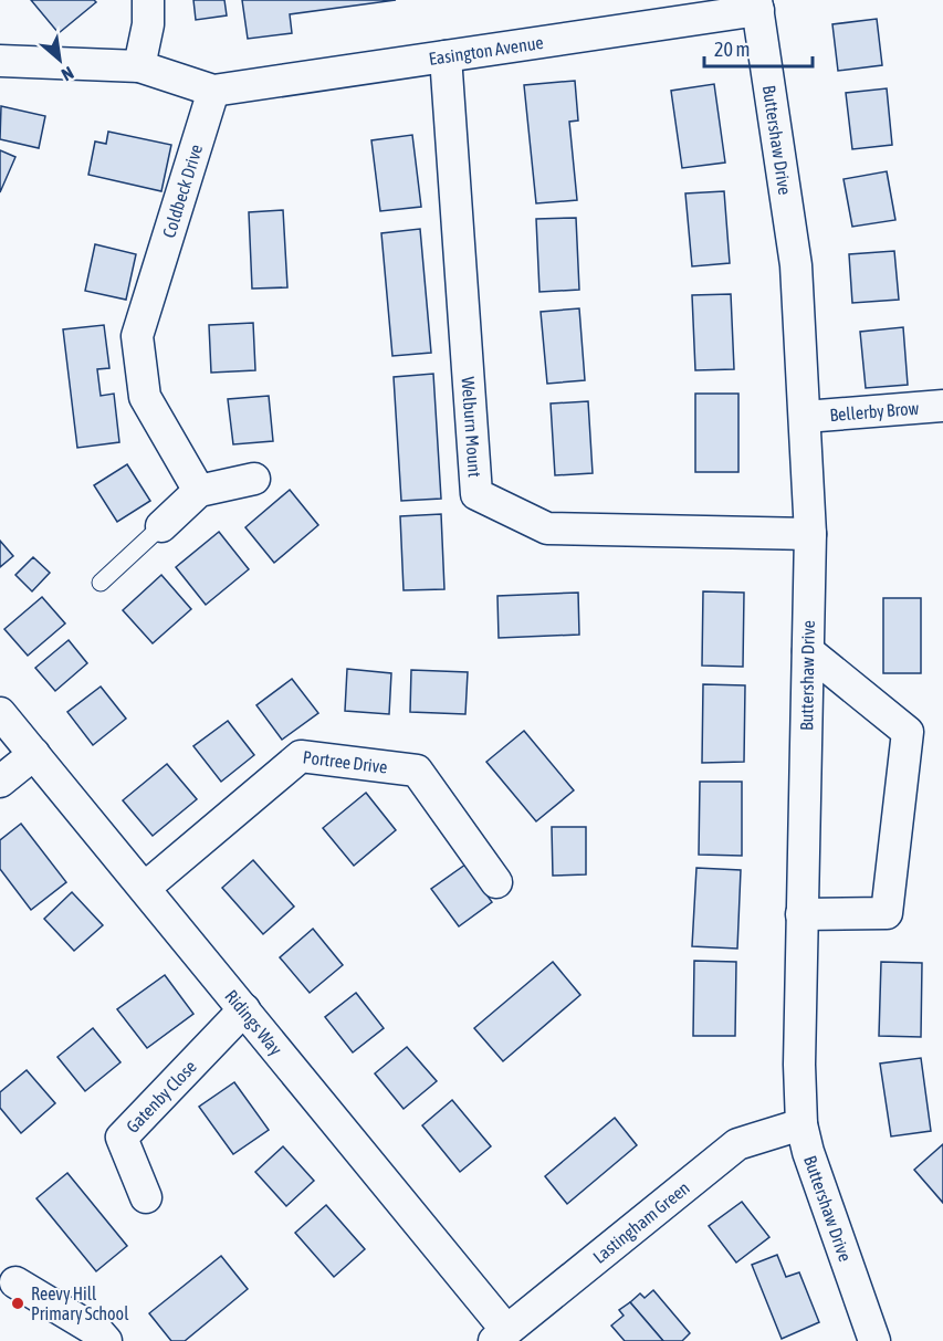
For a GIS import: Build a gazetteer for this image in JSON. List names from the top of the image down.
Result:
{
  "streets": {
    "street": [
      "Easington Avenue",
      "Buttershaw Drive",
      "Coldbeck Drive",
      "Bellerby Brow",
      "Welburn Mount",
      "Portree Drive",
      "Ridings Way",
      "Gatenby Close",
      "Lastingham Green"
    ]
  },
  "crossings": [
    ["Easington Avenue", "Buttershaw Drive"],
    ["Easington Avenue", "Coldbeck Drive"],
    ["Easington Avenue", "Welburn Mount"],
    ["Buttershaw Drive", "Bellerby Brow"],
    ["Buttershaw Drive", "Welburn Mount"],
    ["Buttershaw Drive", "Lastingham Green"],
    ["Portree Drive", "Ridings Way"],
    ["Ridings Way", "Gatenby Close"],
    ["Ridings Way", "Lastingham Green"]
  ],
  "places": ["Reevy Hill Primary School"],
  "scale_bar": "20 m",
  "north": "bottom right"
}
